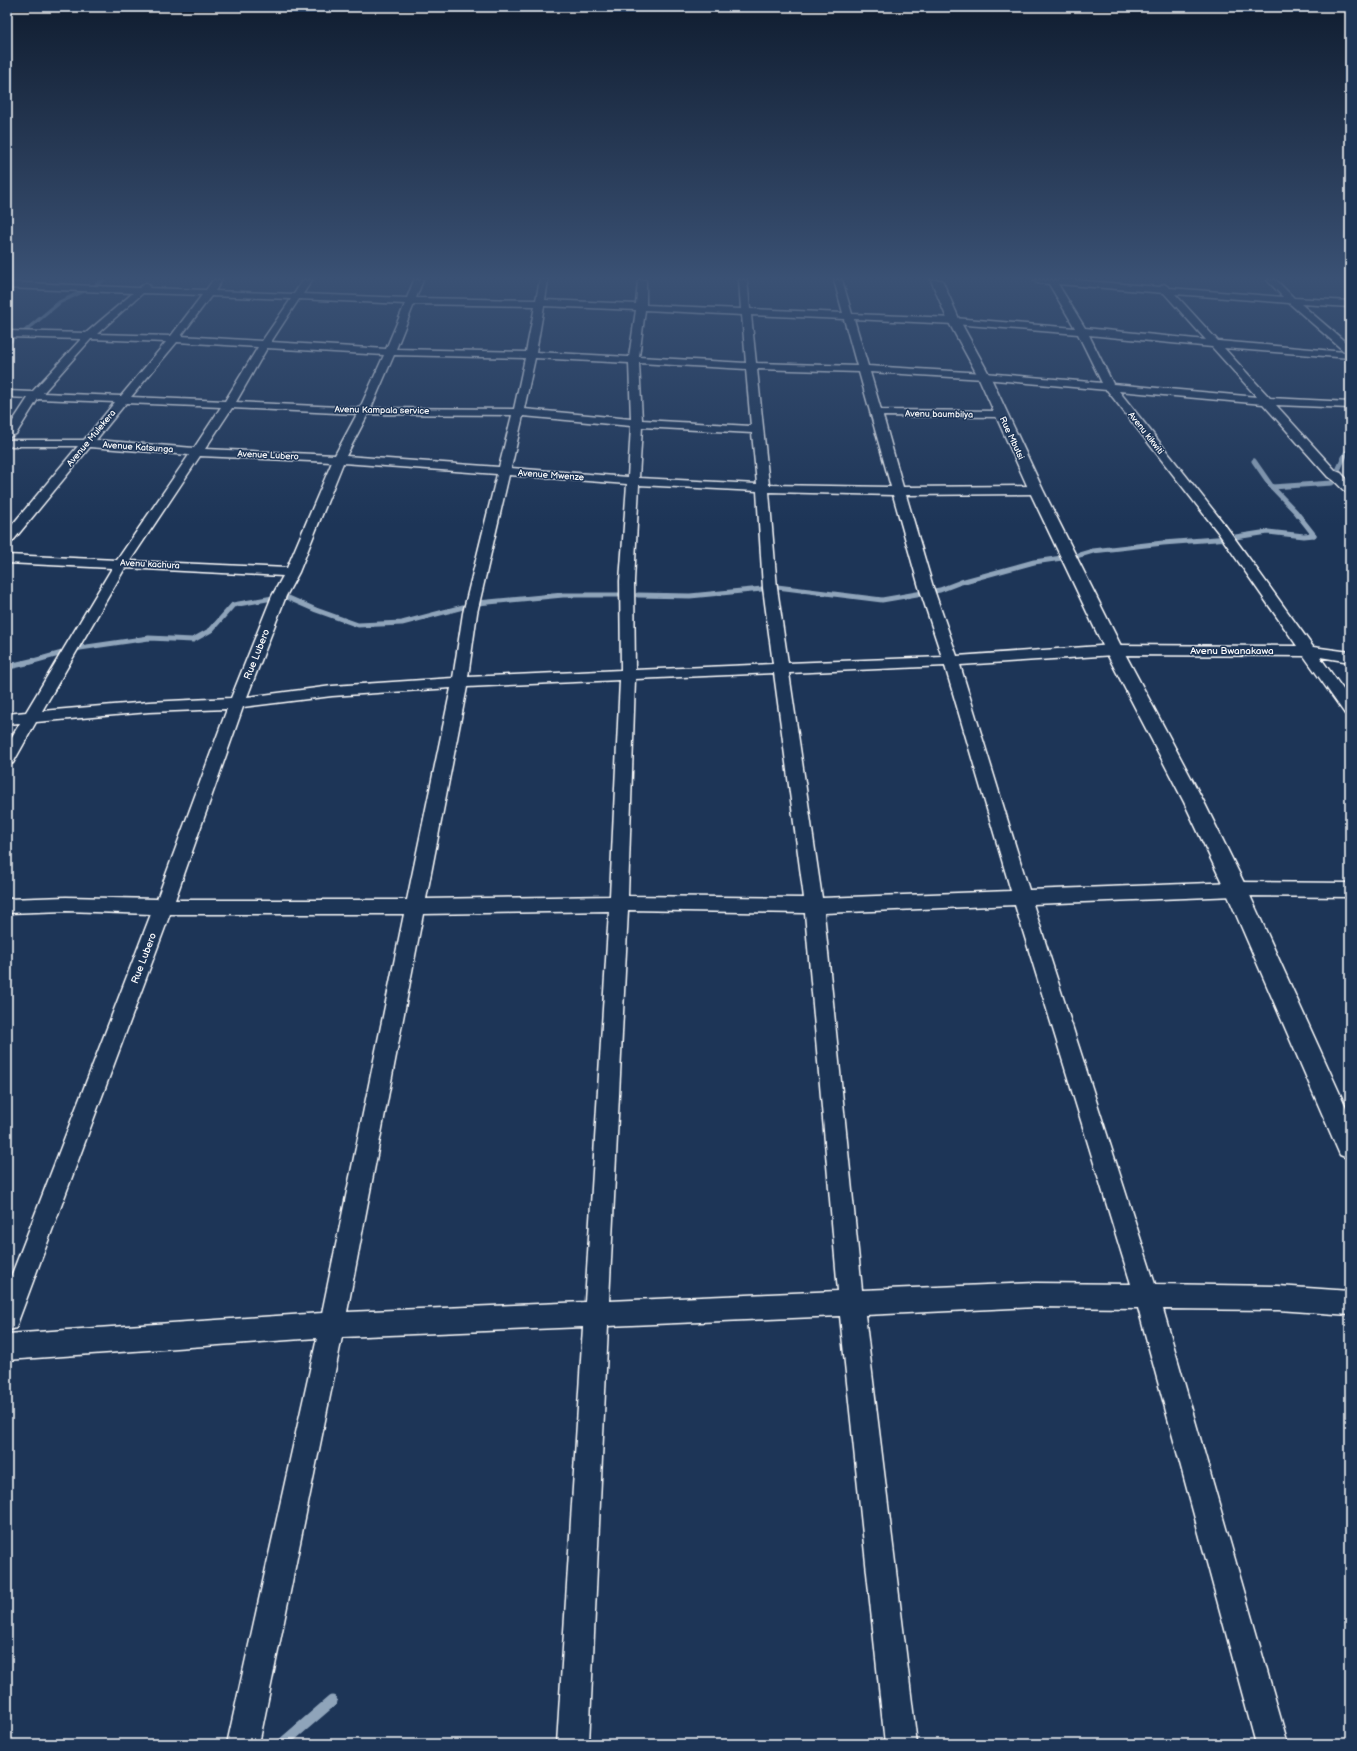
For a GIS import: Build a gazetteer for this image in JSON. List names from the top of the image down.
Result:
{
  "streets": {
    "street": [
      "Avenu Kampala service",
      "Avenu baumbilya",
      "Avenu kikwiti",
      "Avenue Mulekera",
      "Rue Mbutsi",
      "Avenue Katsunga",
      "Avenue Lubero",
      "Avenue Mwenze",
      "Avenu kachura",
      "Avenu Bwanakawa",
      "Rue Lubero"
    ]
  },
  "crossings": [
    ["Avenu Kampala service", "Avenue Mulekera"],
    ["Avenu baumbilya", "Rue Mbutsi"],
    ["Avenu kikwiti", "Avenu Bwanakawa"],
    ["Avenue Mulekera", "Avenue Katsunga"],
    ["Rue Mbutsi", "Avenue Mwenze"],
    ["Rue Mbutsi", "Avenu Bwanakawa"],
    ["Avenue Katsunga", "Avenue Lubero"],
    ["Avenue Lubero", "Avenue Mwenze"],
    ["Avenu kachura", "Rue Lubero"],
    ["Avenu Bwanakawa", "Rue Lubero"]
  ]
}
